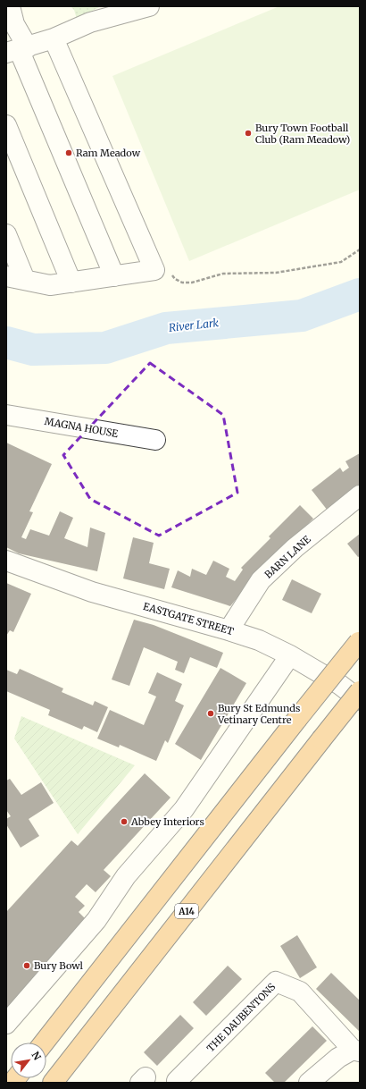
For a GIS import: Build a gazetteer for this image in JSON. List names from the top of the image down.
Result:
{
  "streets": {
    "highway": ["A14"],
    "street": [
      "MAGNA HOUSE",
      "BARN LANE",
      "EASTGATE STREET",
      "THE DAUBENTONS"
    ]
  },
  "crossings": [
    ["BARN LANE", "EASTGATE STREET"]
  ],
  "water": ["River Lark"],
  "places": [
    "Bury Town Football Club (Ram Meadow)",
    "Ram Meadow",
    "Bury St Edmunds Vetinary Centre",
    "Abbey Interiors",
    "Bury Bowl"
  ],
  "north": "top right"
}
